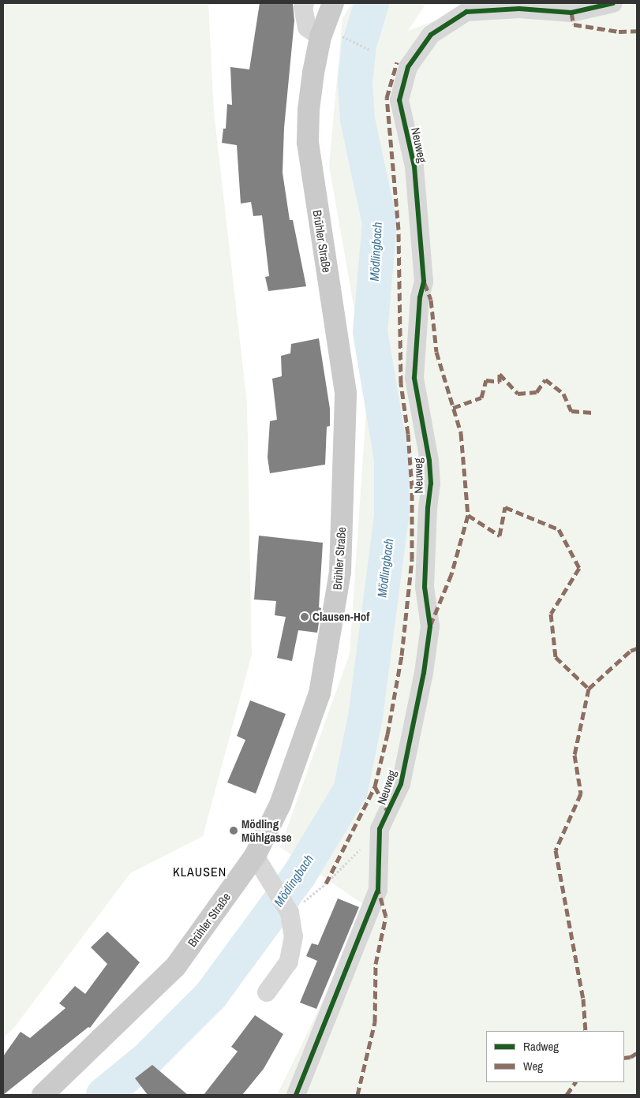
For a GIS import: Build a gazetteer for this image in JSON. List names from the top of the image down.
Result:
{
  "streets": {
    "main road": ["Brühler Straße"],
    "street": ["Neuweg"]
  },
  "districts": ["KLAUSEN"],
  "water": ["Mödlingbach"],
  "places": ["Clausen-Hof", "Mödling Mühlgasse"],
  "legend": ["Radweg", "Weg"]
}
